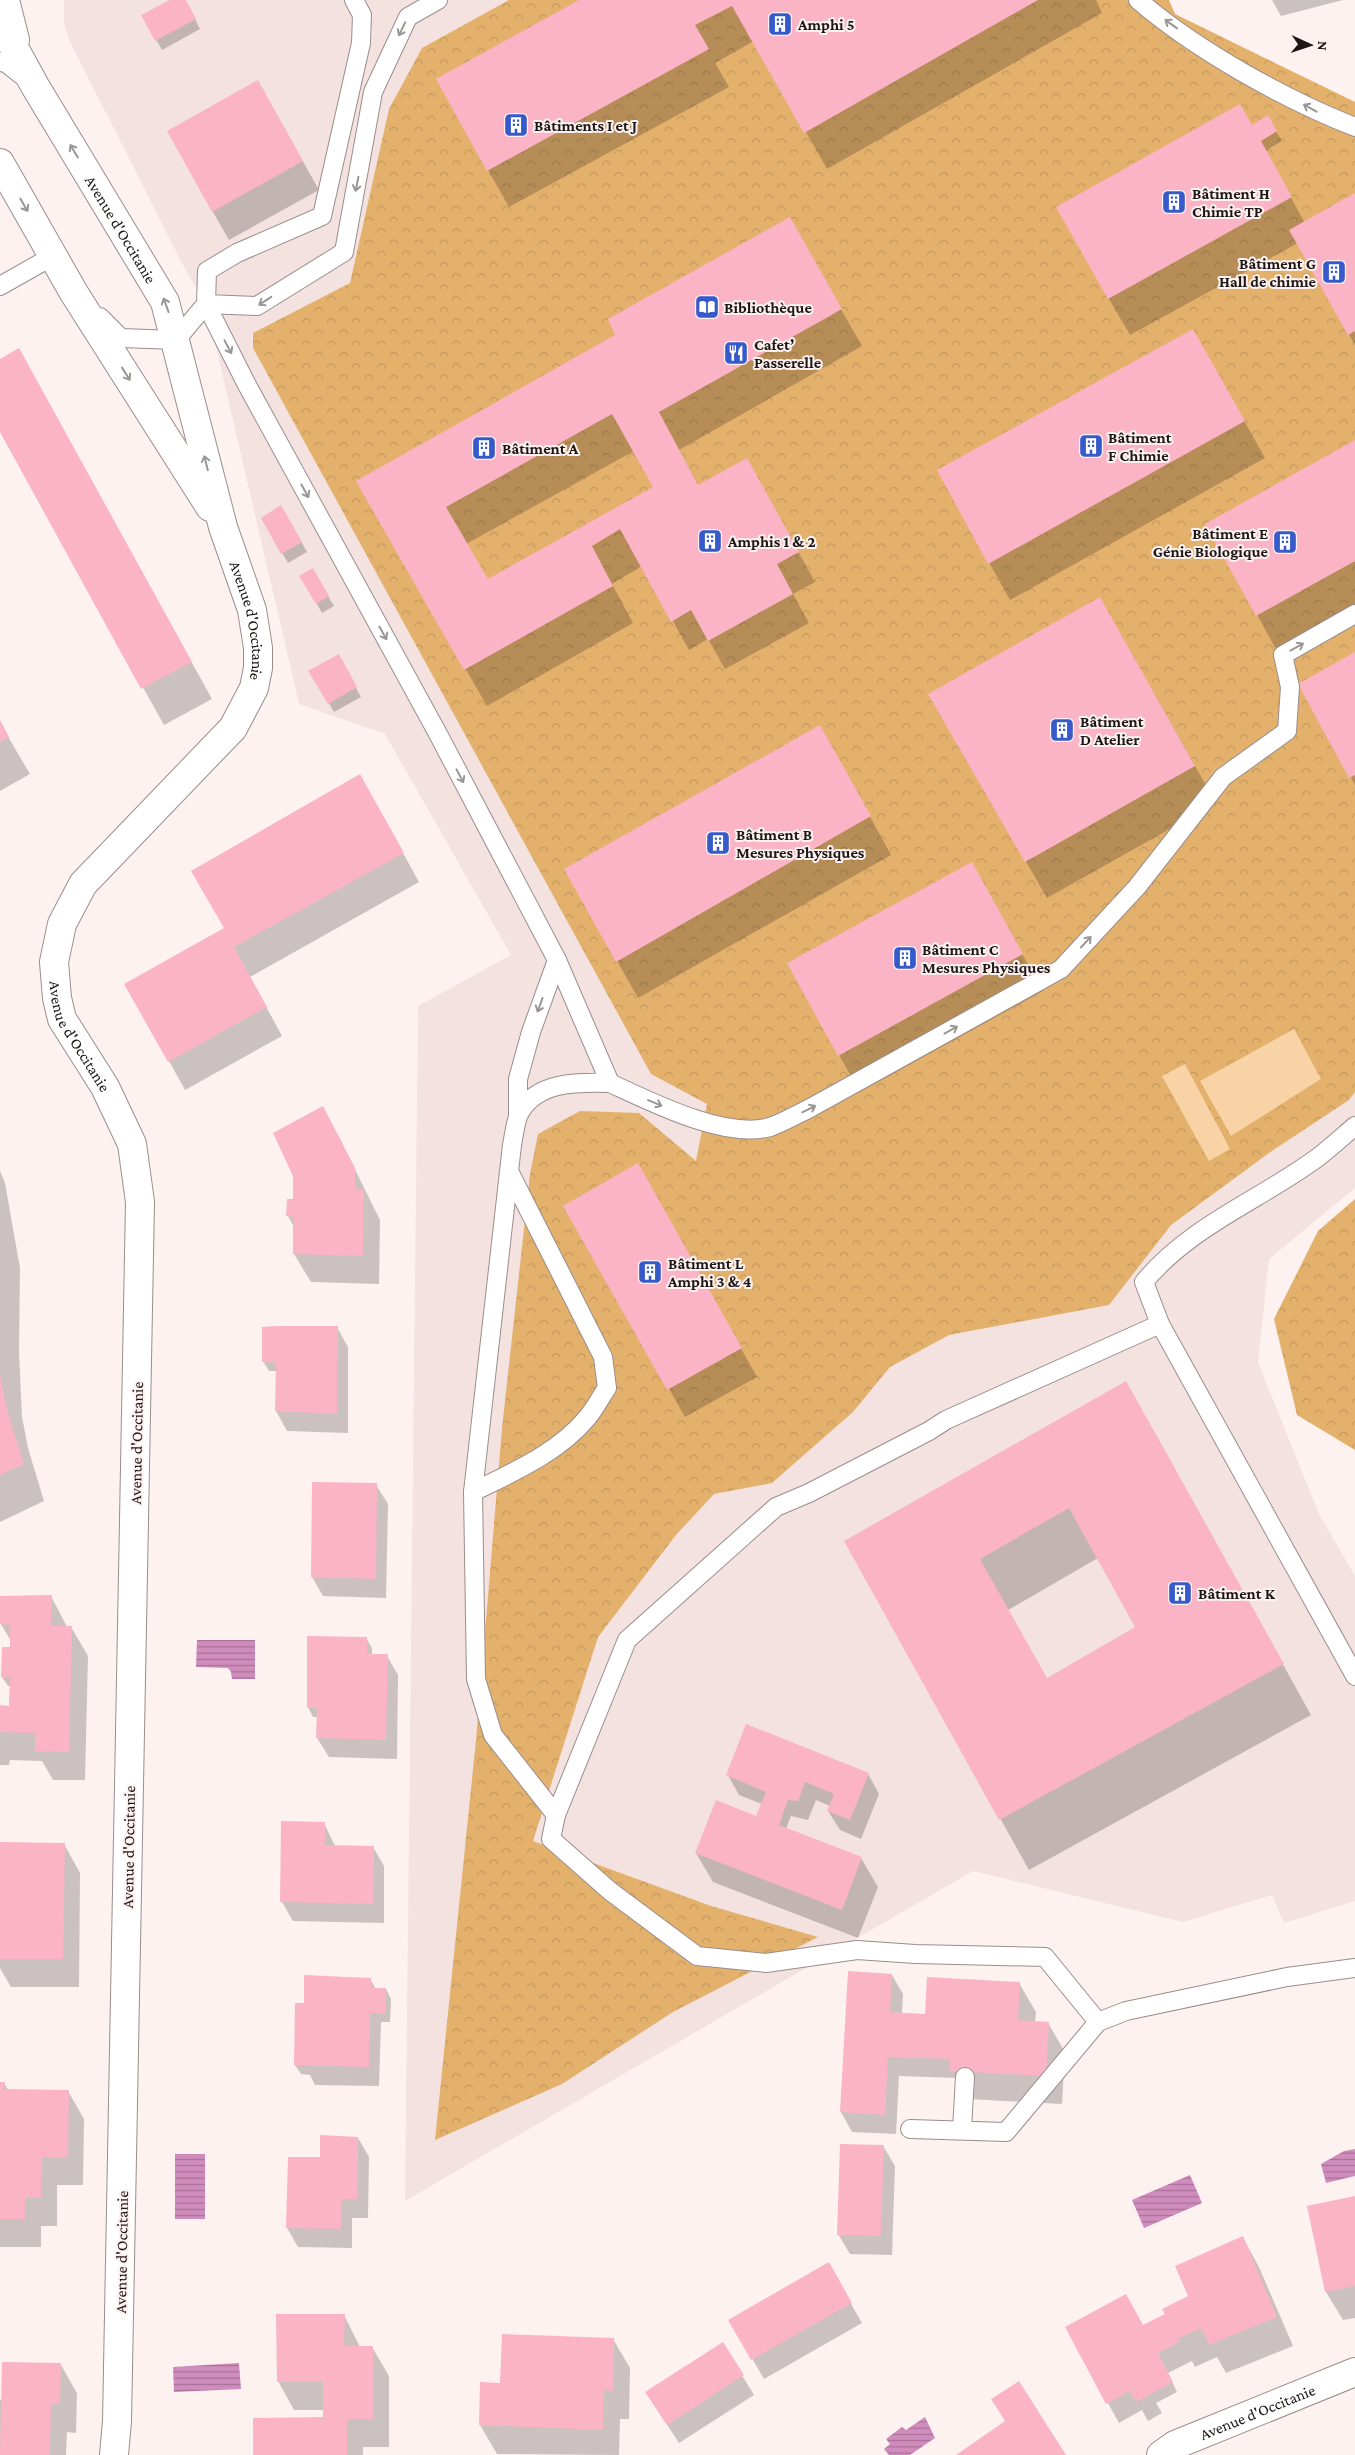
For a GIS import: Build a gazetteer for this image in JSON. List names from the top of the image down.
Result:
{
  "streets": {
    "street": ["Avenue d'Occitanie"]
  },
  "places": {
    "building": [
      "Amphi 5",
      "Bâtiments I et J",
      "Bâtiment H Chimie TP",
      "Bâtiment G Hall de chimie",
      "Bâtiment F Chimie",
      "Bâtiment A",
      "Amphis 1 & 2",
      "Bâtiment E Génie Biologique",
      "Bâtiment D Atelier",
      "Bâtiment B Mesures Physiques",
      "Bâtiment C Mesures Physiques",
      "Bâtiment L Amphi 3 & 4",
      "Bâtiment K"
    ],
    "library": ["Bibliothèque"],
    "restaurant": ["Cafet’ Passerelle"]
  },
  "north": "right"
}
